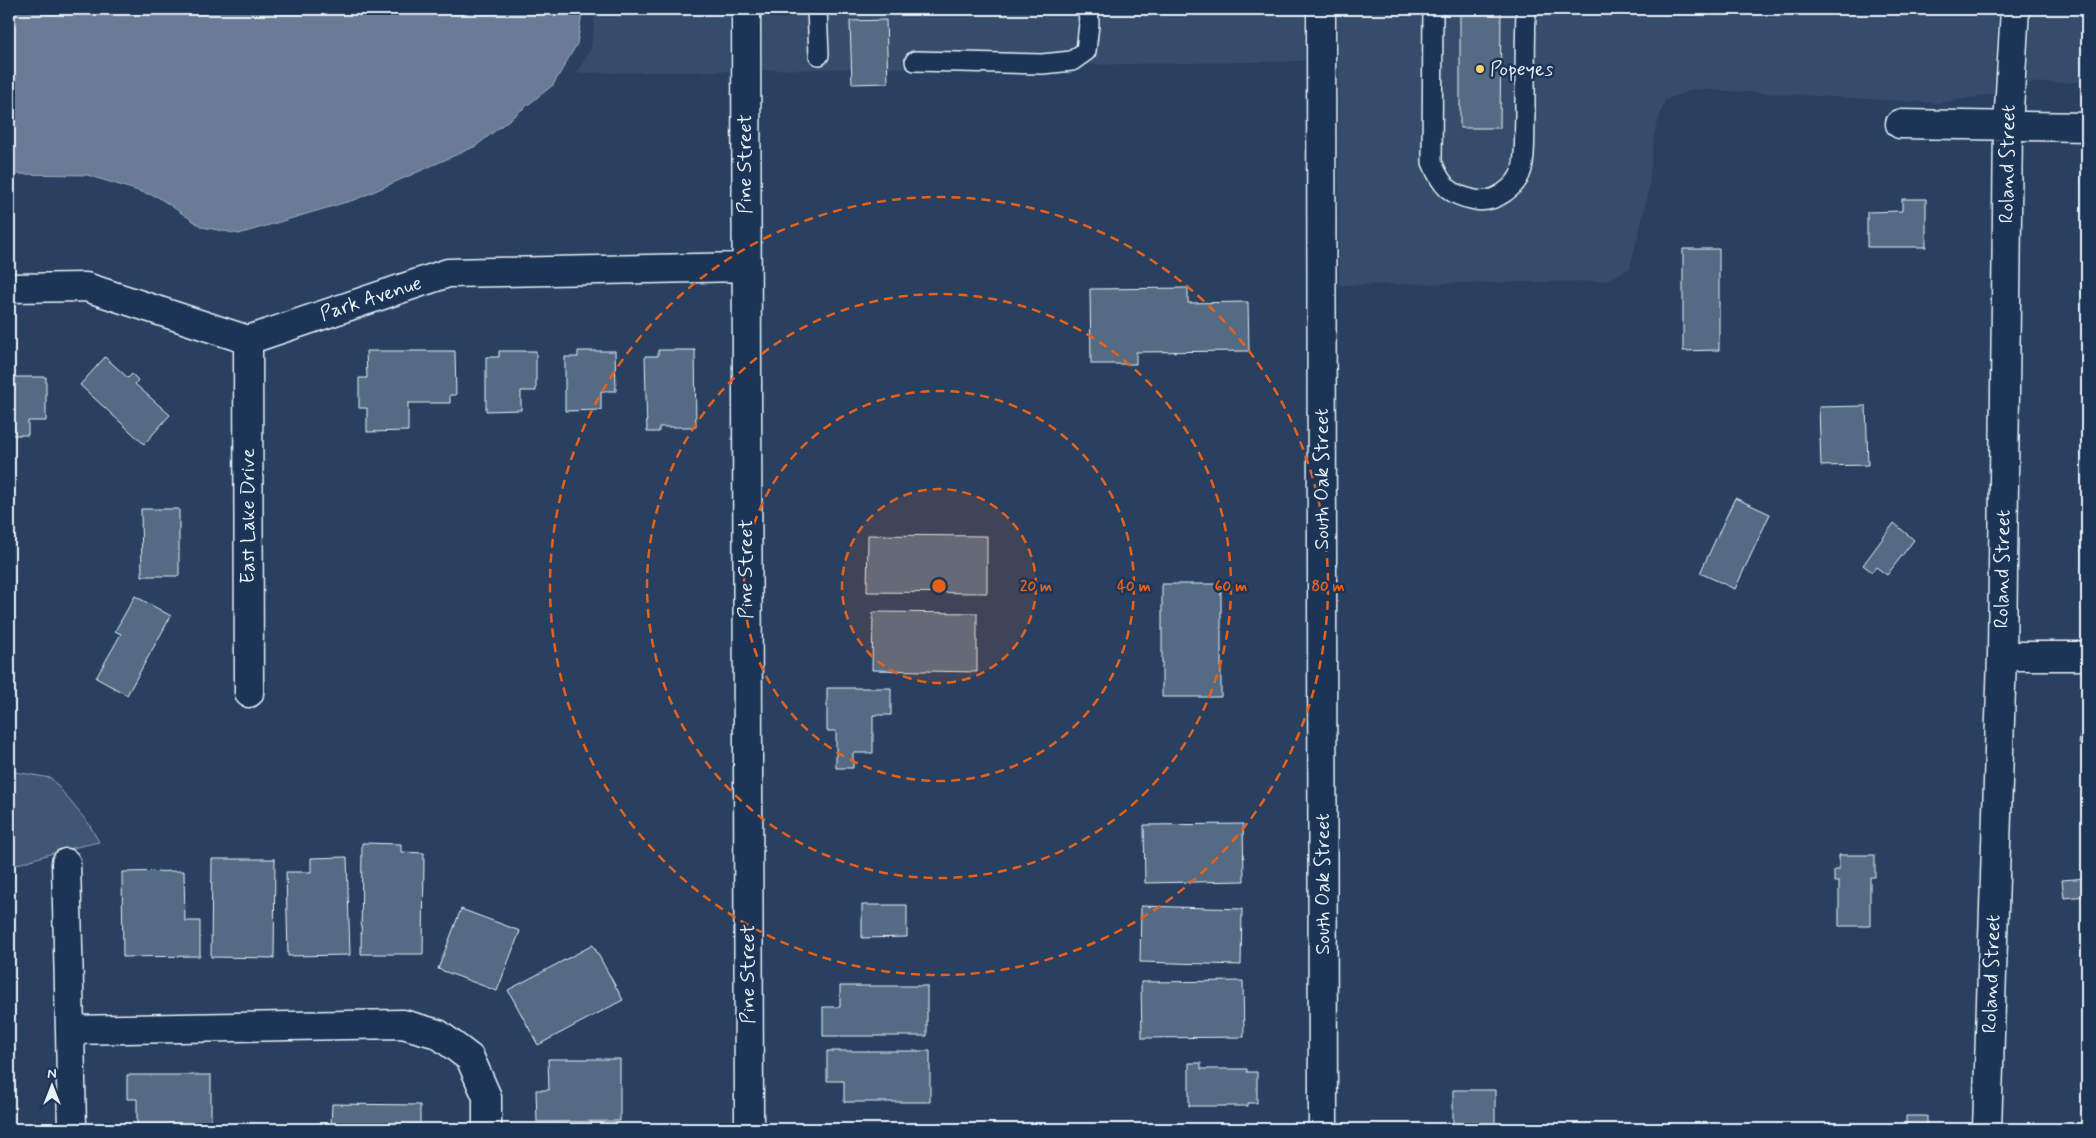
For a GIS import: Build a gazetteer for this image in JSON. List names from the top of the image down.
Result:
{
  "streets": {
    "street": [
      "Pine Street",
      "Roland Street",
      "Park Avenue",
      "South Oak Street",
      "East Lake Drive"
    ]
  },
  "crossings": [
    ["Pine Street", "Park Avenue"],
    ["Park Avenue", "East Lake Drive"]
  ],
  "places": ["Popeyes"],
  "north": "top",
  "rings": [
    "20 m",
    "40 m",
    "60 m",
    "80 m"
  ]
}
